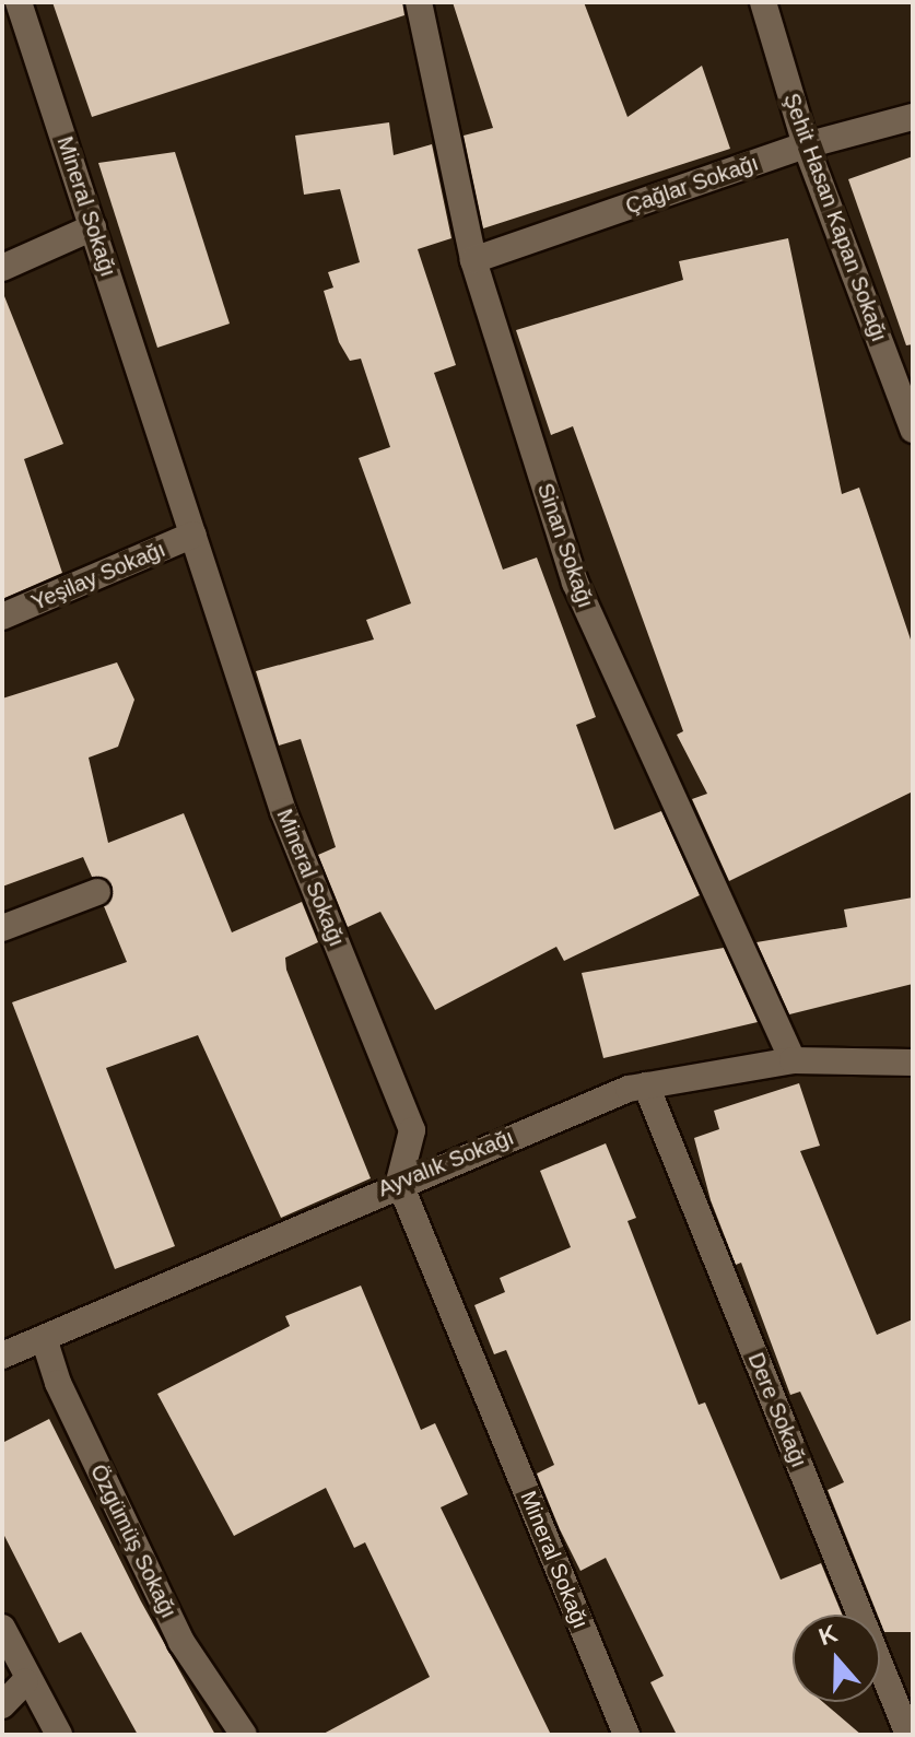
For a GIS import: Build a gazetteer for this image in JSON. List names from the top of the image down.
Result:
{
  "streets": {
    "street": [
      "Çağlar Sokağı",
      "Mineral Sokağı",
      "Şehit Hasan Kapan Sokağı",
      "Sinan Sokağı",
      "Yeşilay Sokağı",
      "Ayvalık Sokağı",
      "Dere Sokağı",
      "Özgümüş Sokağı"
    ]
  },
  "crossings": [
    ["Çağlar Sokağı", "Şehit Hasan Kapan Sokağı"],
    ["Çağlar Sokağı", "Sinan Sokağı"],
    ["Mineral Sokağı", "Yeşilay Sokağı"],
    ["Mineral Sokağı", "Ayvalık Sokağı"],
    ["Sinan Sokağı", "Ayvalık Sokağı"],
    ["Ayvalık Sokağı", "Dere Sokağı"],
    ["Ayvalık Sokağı", "Özgümüş Sokağı"]
  ],
  "north": "top"
}
